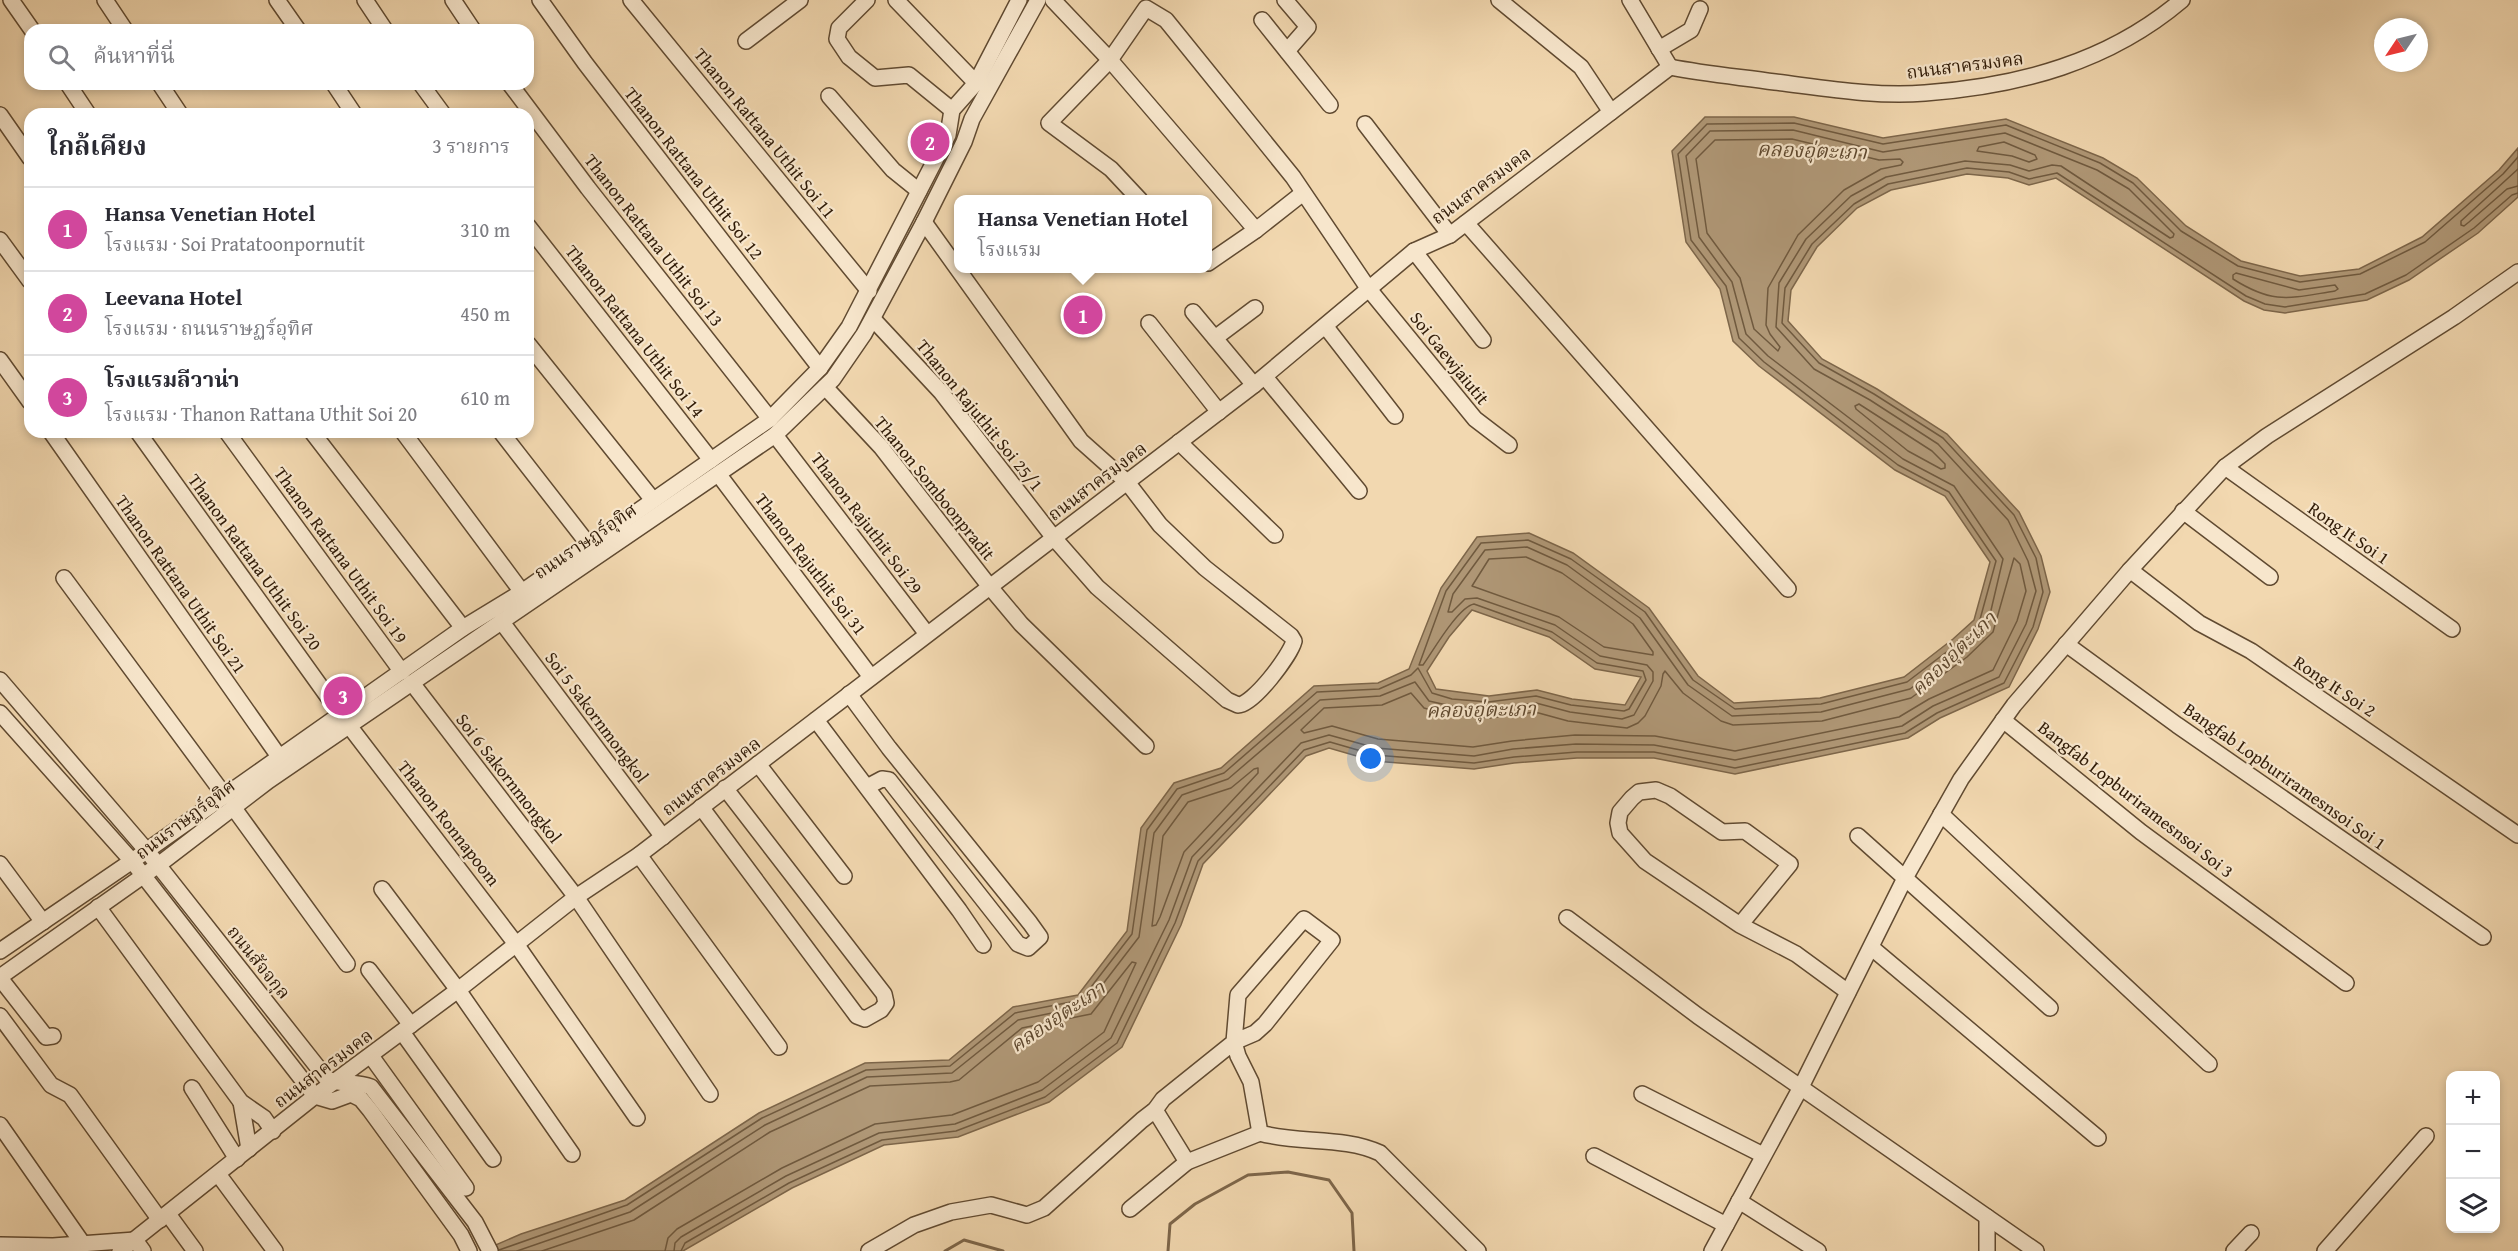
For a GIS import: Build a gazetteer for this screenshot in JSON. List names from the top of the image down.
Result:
{
  "streets": {
    "street": [
      "ถนนสาครมงคล",
      "Thanon Rattana Uthit Soi 11",
      "Thanon Rattana Uthit Soi 12",
      "Thanon Rattana Uthit Soi 13",
      "Thanon Rattana Uthit Soi 14",
      "Soi Gaewjaiutit",
      "Thanon Rajuthit Soi 25/1",
      "Thanon Somboonpradit",
      "Thanon Rajuthit Soi 29",
      "Rong It Soi 1",
      "ถนนราษฏร์อุทิศ",
      "Thanon Rattana Uthit Soi 19",
      "Thanon Rattana Uthit Soi 20",
      "Thanon Rajuthit Soi 31",
      "Thanon Rattana Uthit Soi 21",
      "Rong It Soi 2",
      "Soi 5 Sakornmongkol",
      "Bangfab Lopburiramesnsoi Soi 1",
      "Soi 6 Sakornmongkol",
      "Bangfab Lopburiramesnsoi Soi 3",
      "Thanon Ronnapoom",
      "ถนนสัจจกุล"
    ]
  },
  "crossings": [
    ["ถนนสาครมงคล", "Soi Gaewjaiutit"],
    ["ถนนสาครมงคล", "Thanon Rajuthit Soi 25/1"],
    ["ถนนสาครมงคล", "Thanon Somboonpradit"],
    ["ถนนสาครมงคล", "Thanon Rajuthit Soi 29"],
    ["ถนนสาครมงคล", "Thanon Rajuthit Soi 31"],
    ["ถนนสาครมงคล", "Soi 5 Sakornmongkol"],
    ["ถนนสาครมงคล", "Soi 6 Sakornmongkol"],
    ["ถนนสาครมงคล", "Thanon Ronnapoom"],
    ["ถนนสาครมงคล", "ถนนสัจจกุล"],
    ["Thanon Rattana Uthit Soi 11", "ถนนราษฏร์อุทิศ"],
    ["Thanon Rattana Uthit Soi 12", "ถนนราษฏร์อุทิศ"],
    ["Thanon Rattana Uthit Soi 13", "ถนนราษฏร์อุทิศ"],
    ["Thanon Rattana Uthit Soi 14", "ถนนราษฏร์อุทิศ"],
    ["Thanon Rajuthit Soi 25/1", "ถนนราษฏร์อุทิศ"],
    ["Thanon Somboonpradit", "ถนนราษฏร์อุทิศ"],
    ["Thanon Rajuthit Soi 29", "ถนนราษฏร์อุทิศ"],
    ["ถนนราษฏร์อุทิศ", "Thanon Rattana Uthit Soi 19"],
    ["ถนนราษฏร์อุทิศ", "Thanon Rattana Uthit Soi 20"],
    ["ถนนราษฏร์อุทิศ", "Thanon Rajuthit Soi 31"],
    ["ถนนราษฏร์อุทิศ", "Thanon Rattana Uthit Soi 21"],
    ["ถนนราษฏร์อุทิศ", "Soi 5 Sakornmongkol"],
    ["ถนนราษฏร์อุทิศ", "Soi 6 Sakornmongkol"],
    ["ถนนราษฏร์อุทิศ", "Thanon Ronnapoom"],
    ["ถนนราษฏร์อุทิศ", "ถนนสัจจกุล"],
    ["Thanon Rattana Uthit Soi 19", "Soi 6 Sakornmongkol"],
    ["Thanon Rattana Uthit Soi 20", "Thanon Ronnapoom"]
  ],
  "water": ["คลองอุ่ตะเภา"],
  "north": "bottom left",
  "page": {
    "search": "ค้นหาที่นี่",
    "heading": ["ใกล้เคียง", "3 รายการ"],
    "pins": ["2", "1", "3"],
    "list": [
      {
        "mark": "1",
        "name": "Hansa Venetian Hotel",
        "note": "โรงแรม · Soi Pratatoonpornutit",
        "value": "310 m"
      },
      {
        "mark": "2",
        "name": "Leevana Hotel",
        "note": "โรงแรม · ถนนราษฏร์อุทิศ",
        "value": "450 m"
      },
      {
        "mark": "3",
        "name": "โรงแรมลีวาน่า",
        "note": "โรงแรม · Thanon Rattana Uthit Soi 20",
        "value": "610 m"
      }
    ],
    "popup": ["Hansa Venetian Hotel", "โรงแรม"],
    "map_buttons": ["+", "−"]
  }
}
